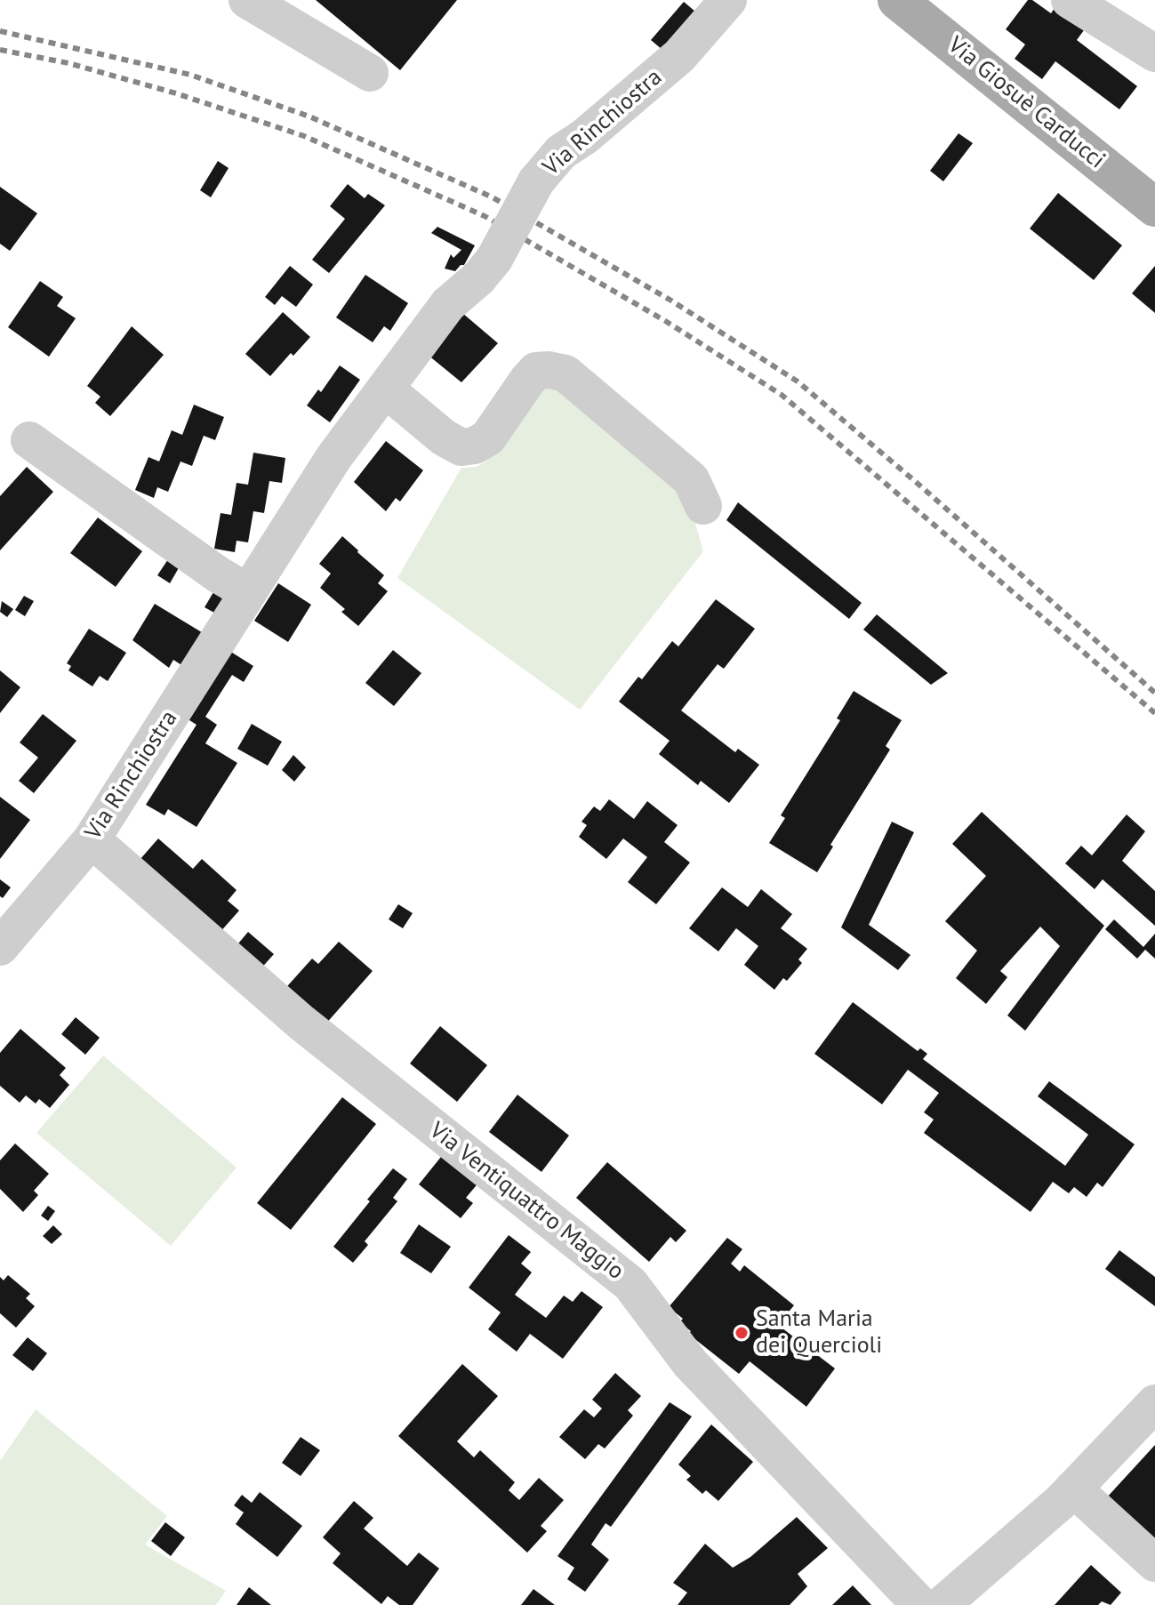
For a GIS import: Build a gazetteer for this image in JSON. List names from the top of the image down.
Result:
{
  "streets": {
    "main road": ["Via Giosuè Carducci"],
    "street": ["Via Rinchiostra", "Via Ventiquattro Maggio"]
  },
  "crossings": [
    ["Via Rinchiostra", "Via Ventiquattro Maggio"]
  ],
  "places": ["Santa Maria dei Quercioli"]
}
